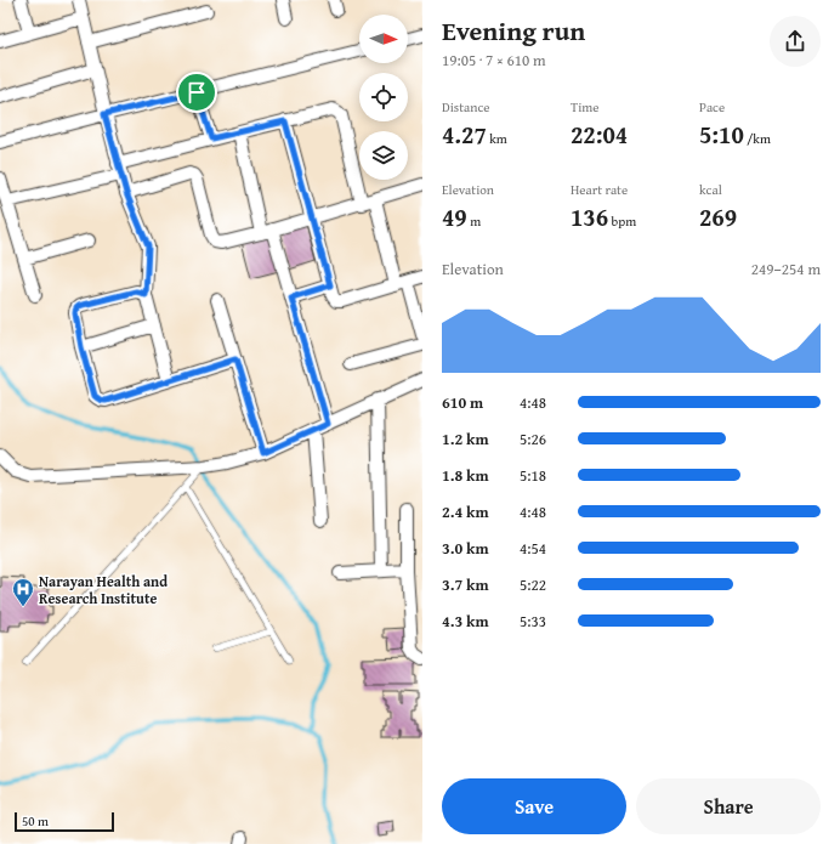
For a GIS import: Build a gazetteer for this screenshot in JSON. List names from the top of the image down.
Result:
{
  "places": {
    "hospital": ["Narayan Health and Research Institute"]
  },
  "scale_bar": "50 m",
  "north": "right",
  "page": {
    "heading": ["Evening run", "19:05 · 7 × 610 m"],
    "stats": [
      ["Distance", "4.27 km"],
      ["Time", "22:04"],
      ["Pace", "5:10 /km"],
      ["Elevation", "49 m"],
      ["Heart rate", "136 bpm"],
      ["kcal", "269"]
    ],
    "chart": ["Elevation", "249–254 m"],
    "list": [
      {
        "name": "610 m",
        "note": "4:48"
      },
      {
        "name": "1.2 km",
        "note": "5:26"
      },
      {
        "name": "1.8 km",
        "note": "5:18"
      },
      {
        "name": "2.4 km",
        "note": "4:48"
      },
      {
        "name": "3.0 km",
        "note": "4:54"
      },
      {
        "name": "3.7 km",
        "note": "5:22"
      },
      {
        "name": "4.3 km",
        "note": "5:33"
      }
    ],
    "buttons": ["Save", "Share"],
    "scale": "50 m"
  }
}
